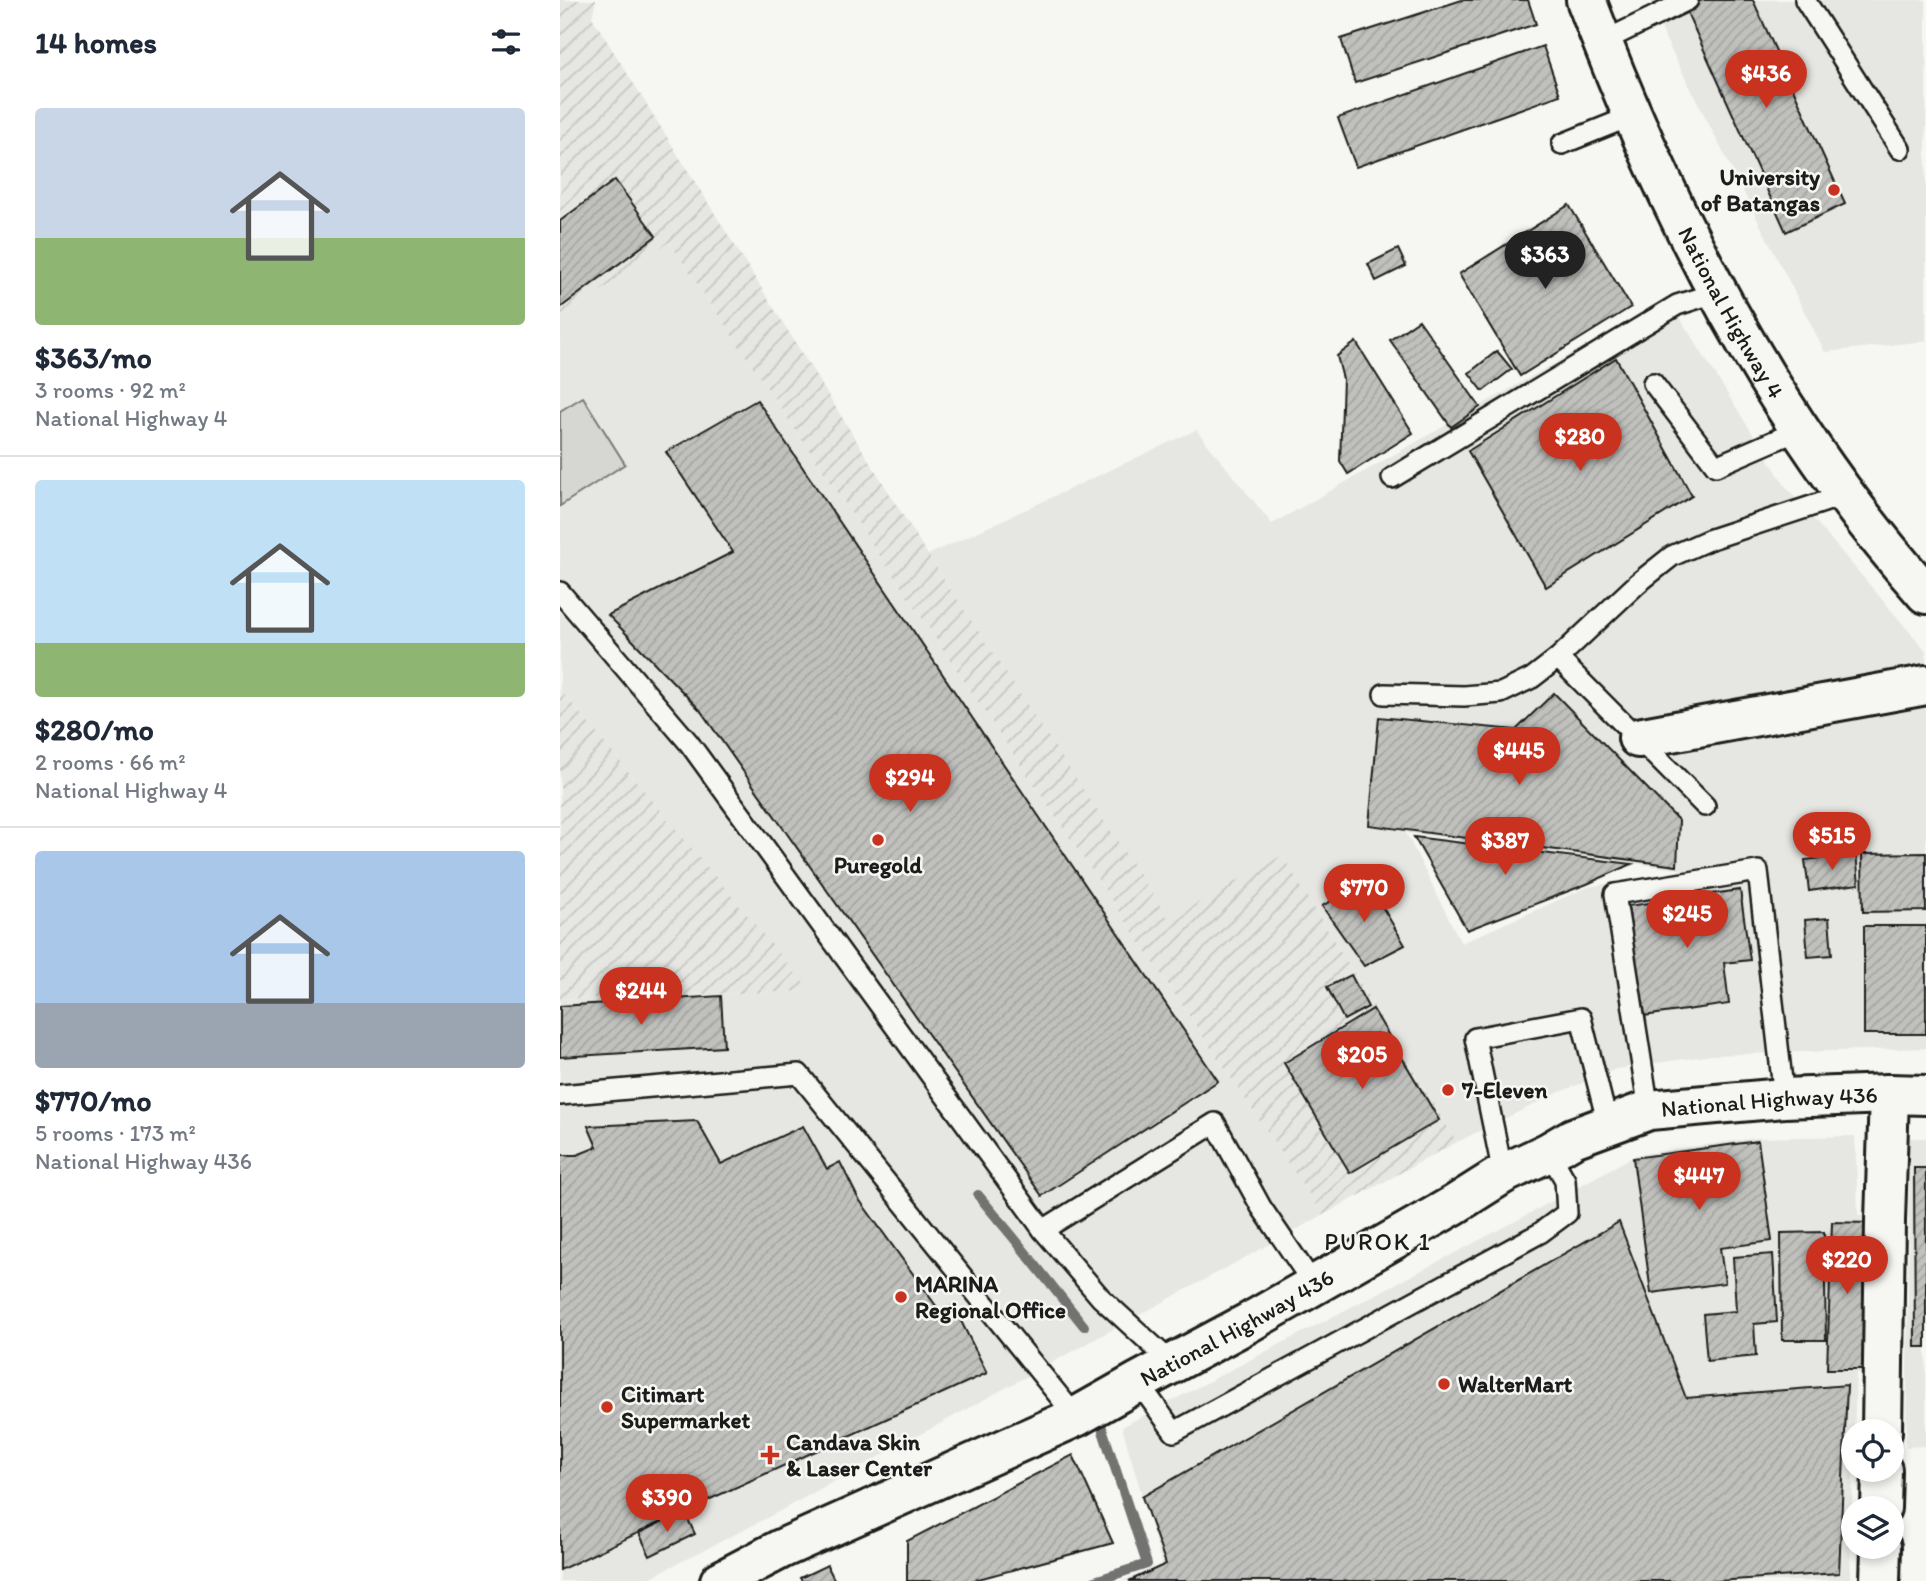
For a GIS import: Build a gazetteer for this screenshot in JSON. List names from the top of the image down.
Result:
{
  "streets": {
    "main road": ["National Highway 4", "National Highway 436"]
  },
  "districts": ["PUROK 1"],
  "places": {
    "other": [
      "University of Batangas",
      "Puregold",
      "7-Eleven",
      "MARINA Regional Office",
      "WalterMart",
      "Citimart Supermarket"
    ],
    "health": ["Candava Skin & Laser Center"]
  },
  "page": {
    "heading": "14 homes",
    "price": [
      "$436",
      "$363",
      "$280",
      "$445",
      "$294",
      "$515",
      "$387",
      "$770",
      "$245",
      "$244",
      "$205",
      "$447",
      "$220",
      "$390"
    ],
    "list": [
      {
        "name": "$363/mo",
        "note": "3 rooms · 92 m² · National Highway 4"
      },
      {
        "name": "$280/mo",
        "note": "2 rooms · 66 m² · National Highway 4"
      },
      {
        "name": "$770/mo",
        "note": "5 rooms · 173 m² · National Highway 436"
      }
    ]
  }
}
